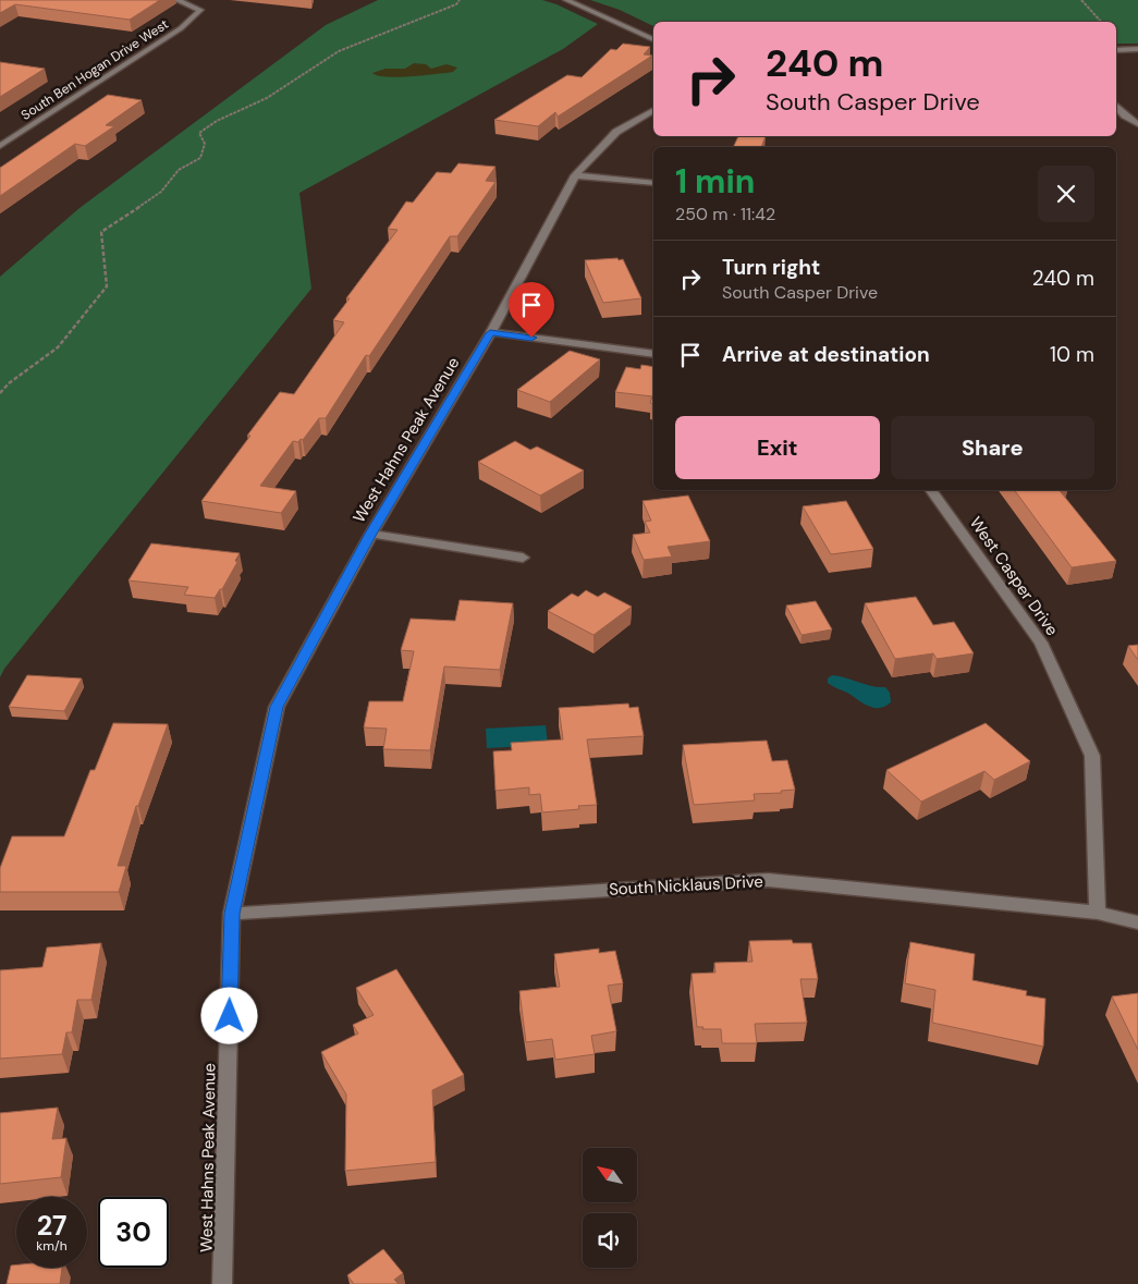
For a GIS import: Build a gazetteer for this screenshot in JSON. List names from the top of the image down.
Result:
{
  "streets": {
    "street": [
      "South Ben Hogan Drive West",
      "West Hahns Peak Avenue",
      "West Casper Drive",
      "South Nicklaus Drive"
    ]
  },
  "crossings": [
    ["West Hahns Peak Avenue", "South Nicklaus Drive"],
    ["West Casper Drive", "South Nicklaus Drive"]
  ],
  "north": "top left",
  "page": {
    "turn": ["240 m", "South Casper Drive"],
    "heading": ["1 min", "250 m · 11:42"],
    "list": [
      {
        "name": "Turn right",
        "note": "South Casper Drive",
        "value": "240 m"
      },
      {
        "name": "Arrive at destination",
        "value": "10 m"
      }
    ],
    "buttons": ["Exit", "Share"],
    "speed": "27 km/h",
    "limit": "30"
  }
}
